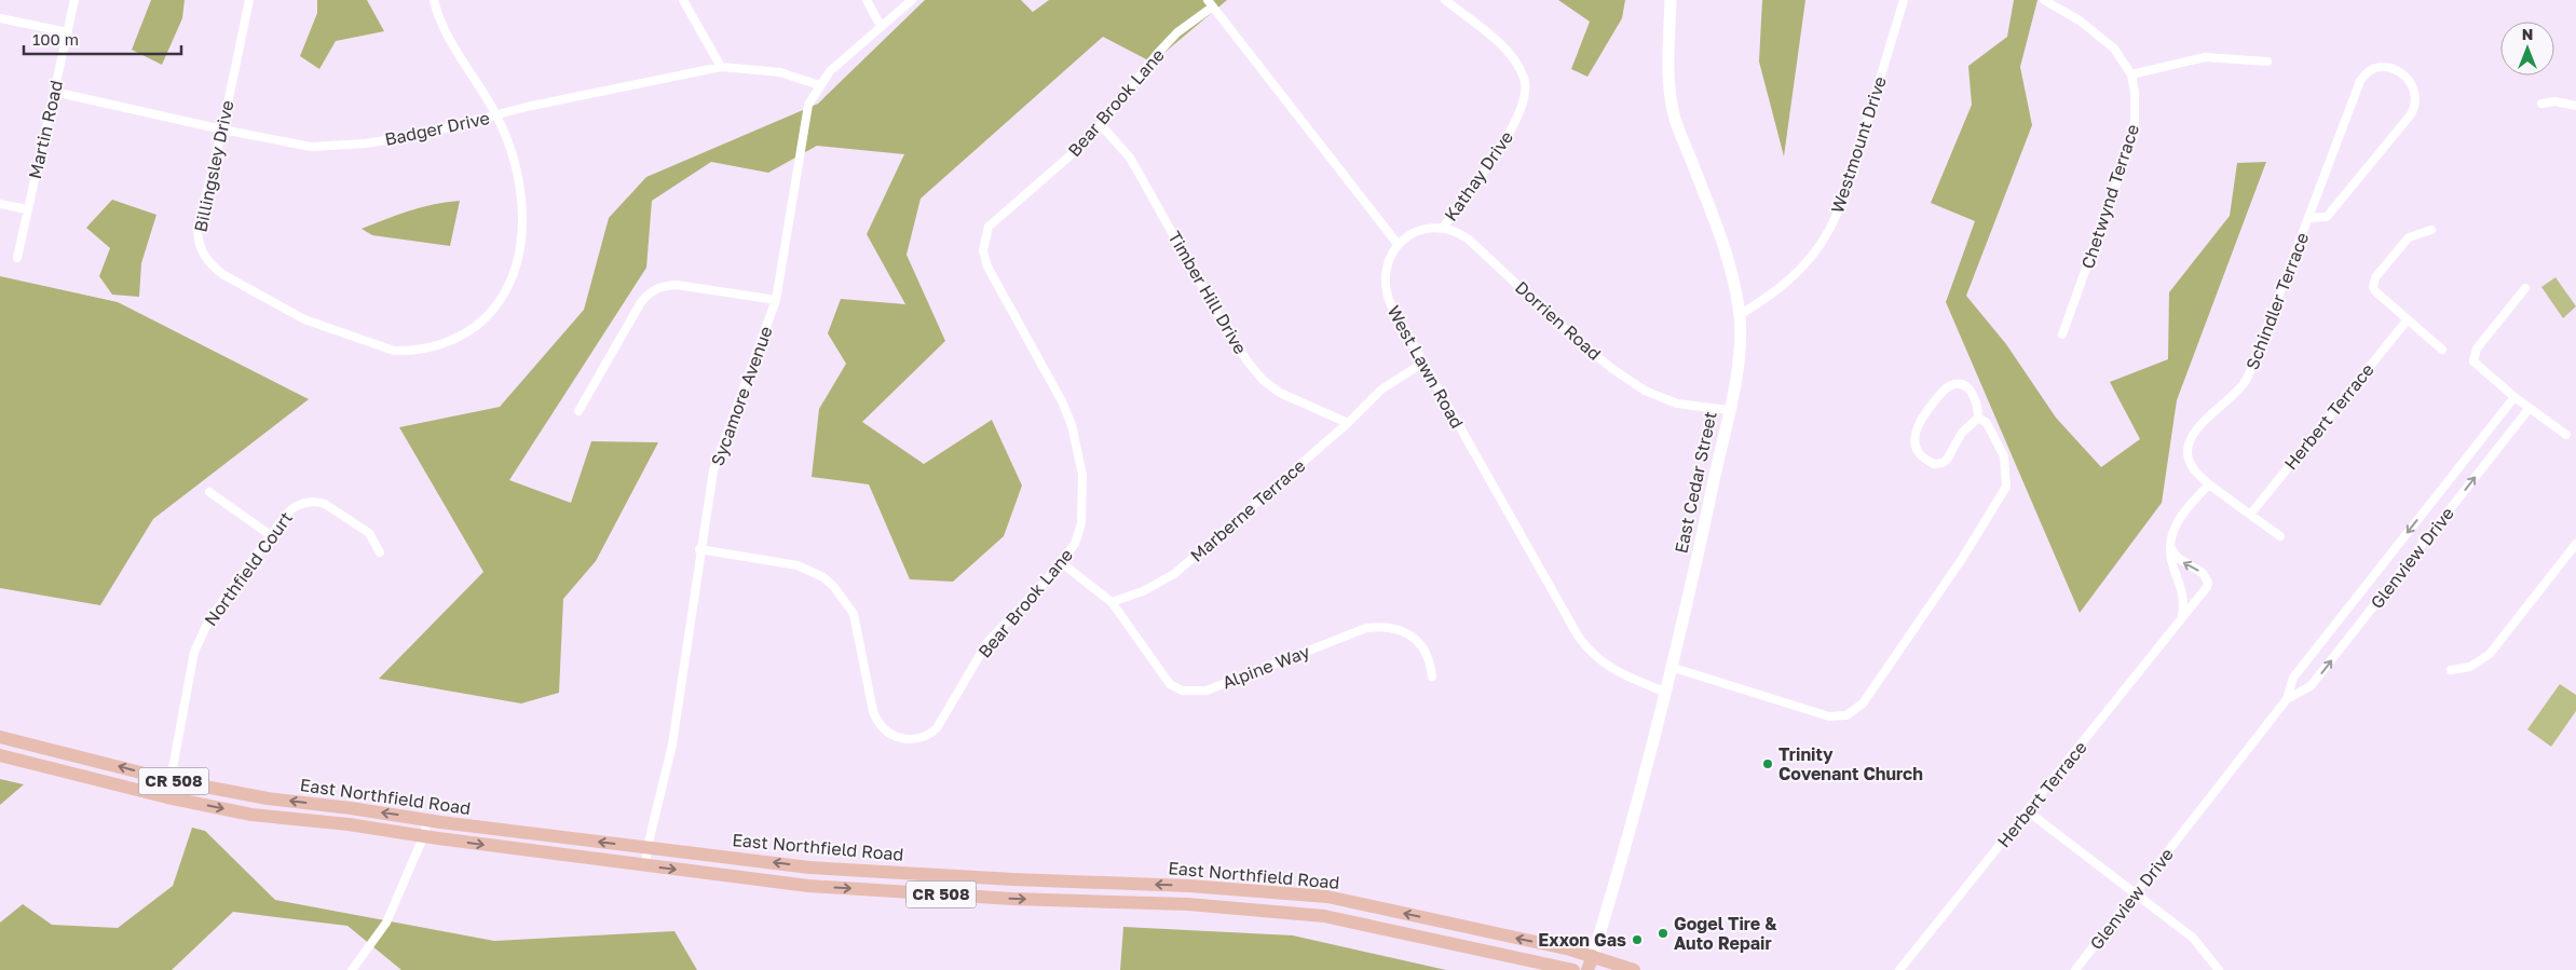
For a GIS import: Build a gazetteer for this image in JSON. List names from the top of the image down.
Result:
{
  "streets": {
    "main road": ["East Cedar Street", "CR 508", "East Northfield Road"],
    "street": [
      "Bear Brook Lane",
      "Badger Drive",
      "Martin Road",
      "Westmount Drive",
      "Billingsley Drive",
      "Kathay Drive",
      "Chetwynd Terrace",
      "Timber Hill Drive",
      "Schindler Terrace",
      "Dorrien Road",
      "West Lawn Road",
      "Sycamore Avenue",
      "Herbert Terrace",
      "Marberne Terrace",
      "Glenview Drive",
      "Northfield Court",
      "Alpine Way"
    ]
  },
  "crossings": [
    ["Bear Brook Lane", "Timber Hill Drive"],
    ["Bear Brook Lane", "Sycamore Avenue"],
    ["Badger Drive", "Martin Road"],
    ["Badger Drive", "Billingsley Drive"],
    ["Badger Drive", "Sycamore Avenue"],
    ["Westmount Drive", "East Cedar Street"],
    ["Kathay Drive", "Dorrien Road"],
    ["Timber Hill Drive", "Marberne Terrace"],
    ["Dorrien Road", "East Cedar Street"],
    ["West Lawn Road", "East Cedar Street"],
    ["West Lawn Road", "Marberne Terrace"],
    ["Sycamore Avenue", "East Northfield Road"],
    ["East Cedar Street", "East Northfield Road"],
    ["Marberne Terrace", "Alpine Way"],
    ["Northfield Court", "East Northfield Road"]
  ],
  "places": ["Trinity Covenant Church", "Gogel Tire & Auto Repair", "Exxon Gas"],
  "scale_bar": "100 m",
  "north": "top"
}
